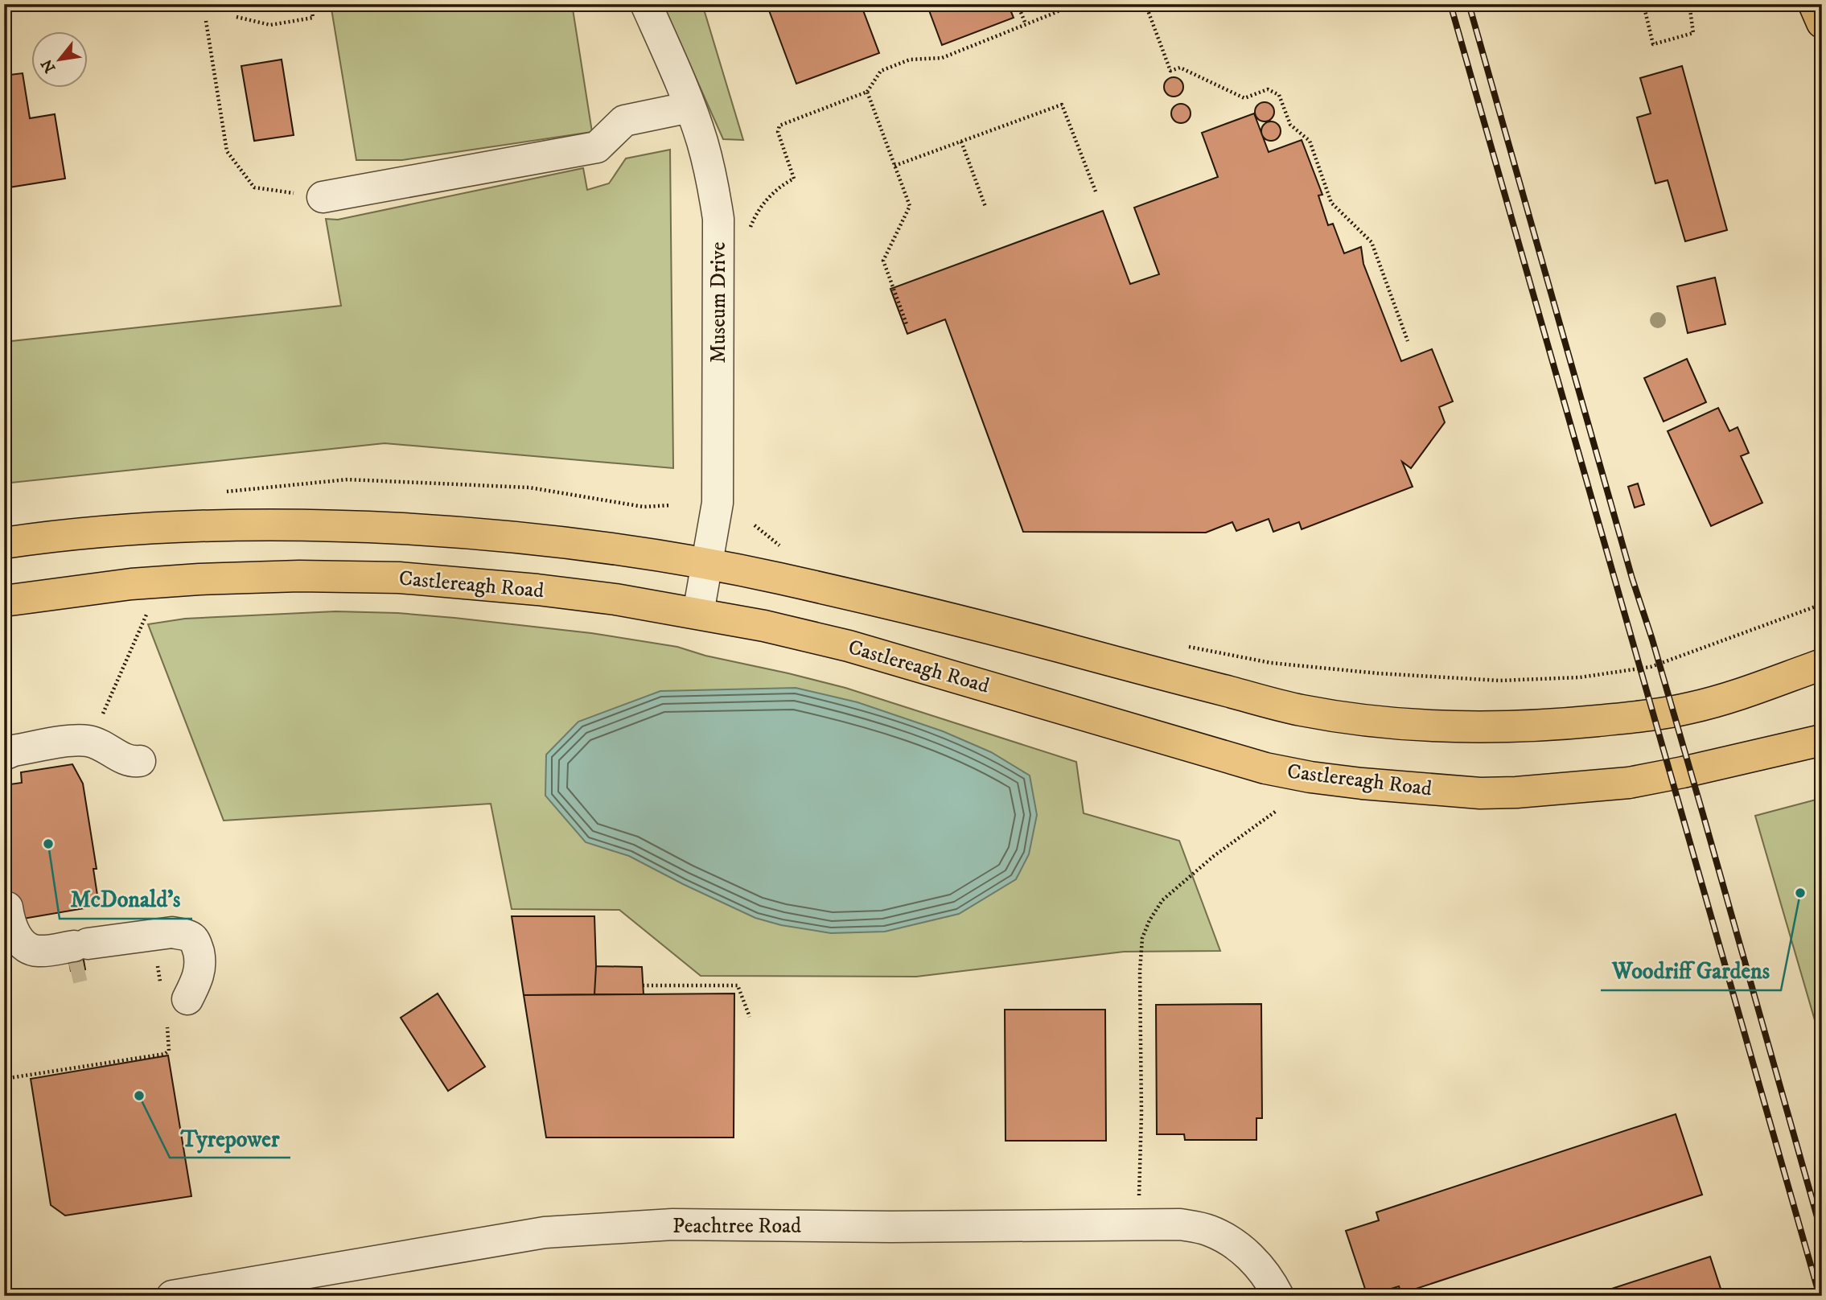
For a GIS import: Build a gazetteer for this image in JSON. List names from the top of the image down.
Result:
{
  "streets": {
    "main road": ["Castlereagh Road"],
    "street": ["Museum Drive", "Peachtree Road"]
  },
  "crossings": [
    ["Museum Drive", "Castlereagh Road"]
  ],
  "places": ["McDonald's", "Woodriff Gardens", "Tyrepower"],
  "north": "bottom left"
}
